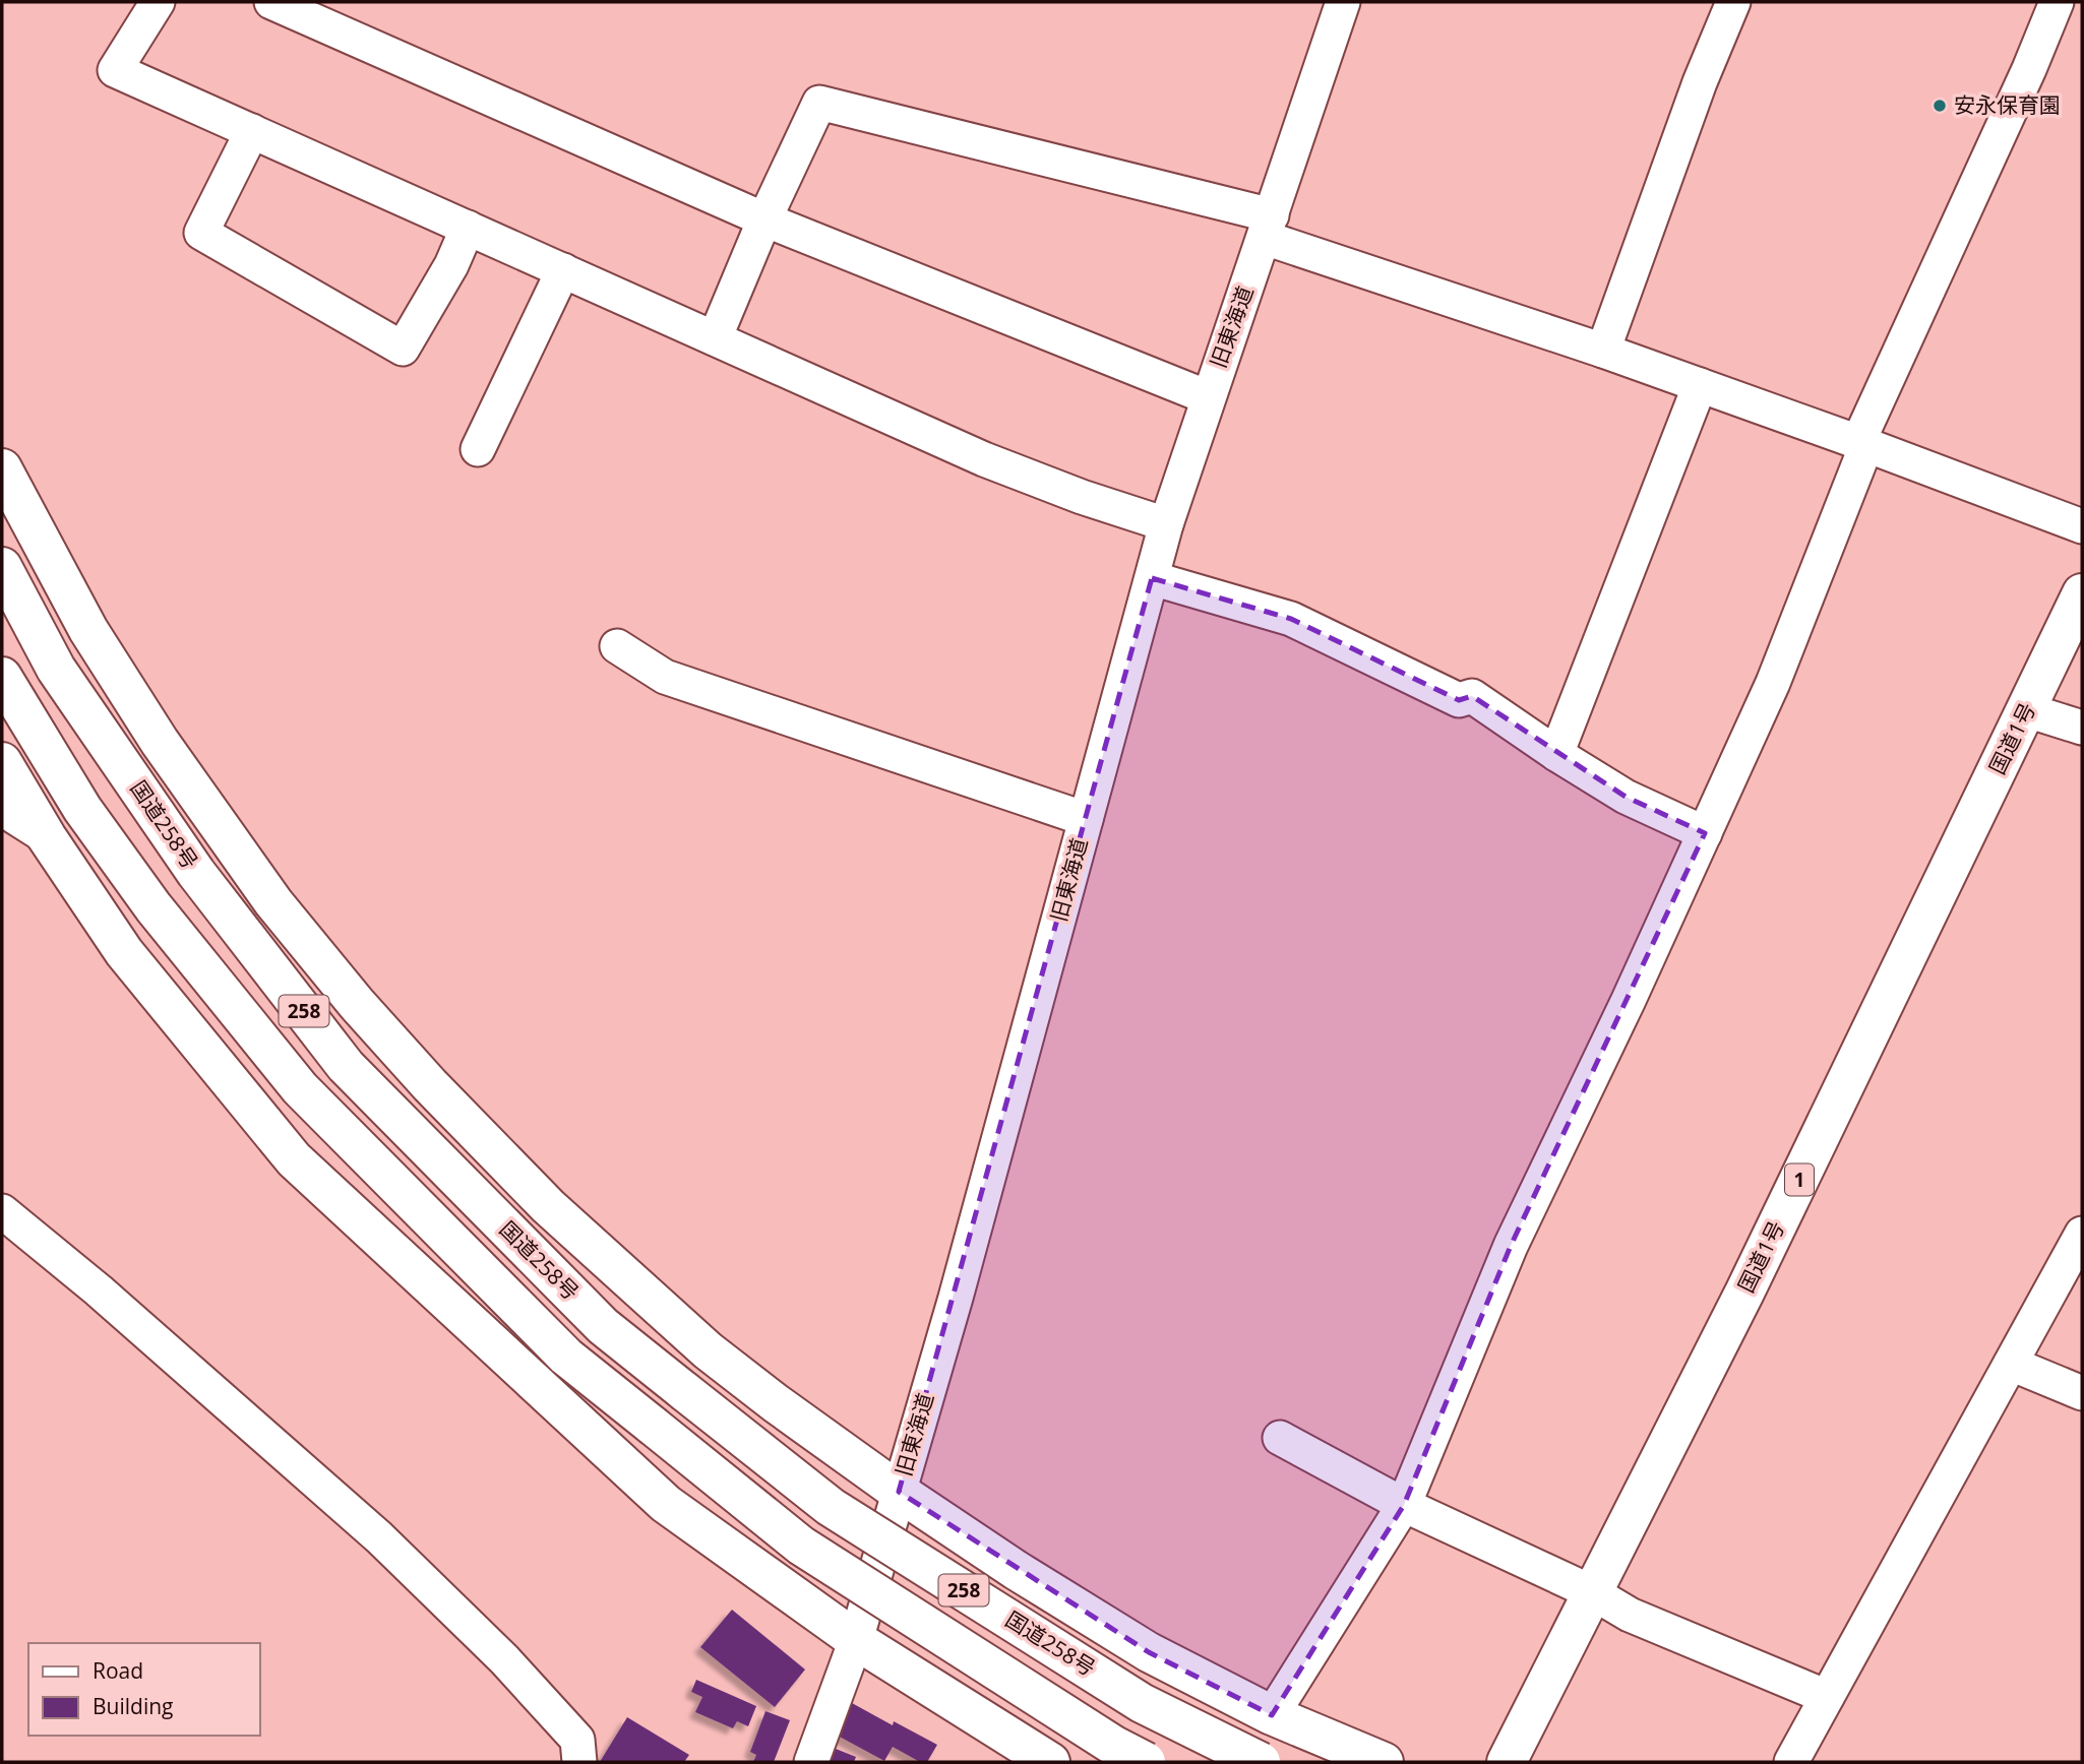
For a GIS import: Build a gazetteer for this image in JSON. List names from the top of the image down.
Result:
{
  "streets": {
    "highway": [
      "国道1号",
      "国道258号",
      "258",
      "1"
    ],
    "street": ["旧東海道"]
  },
  "places": ["安永保育園"],
  "legend": ["Road", "Building"]
}
